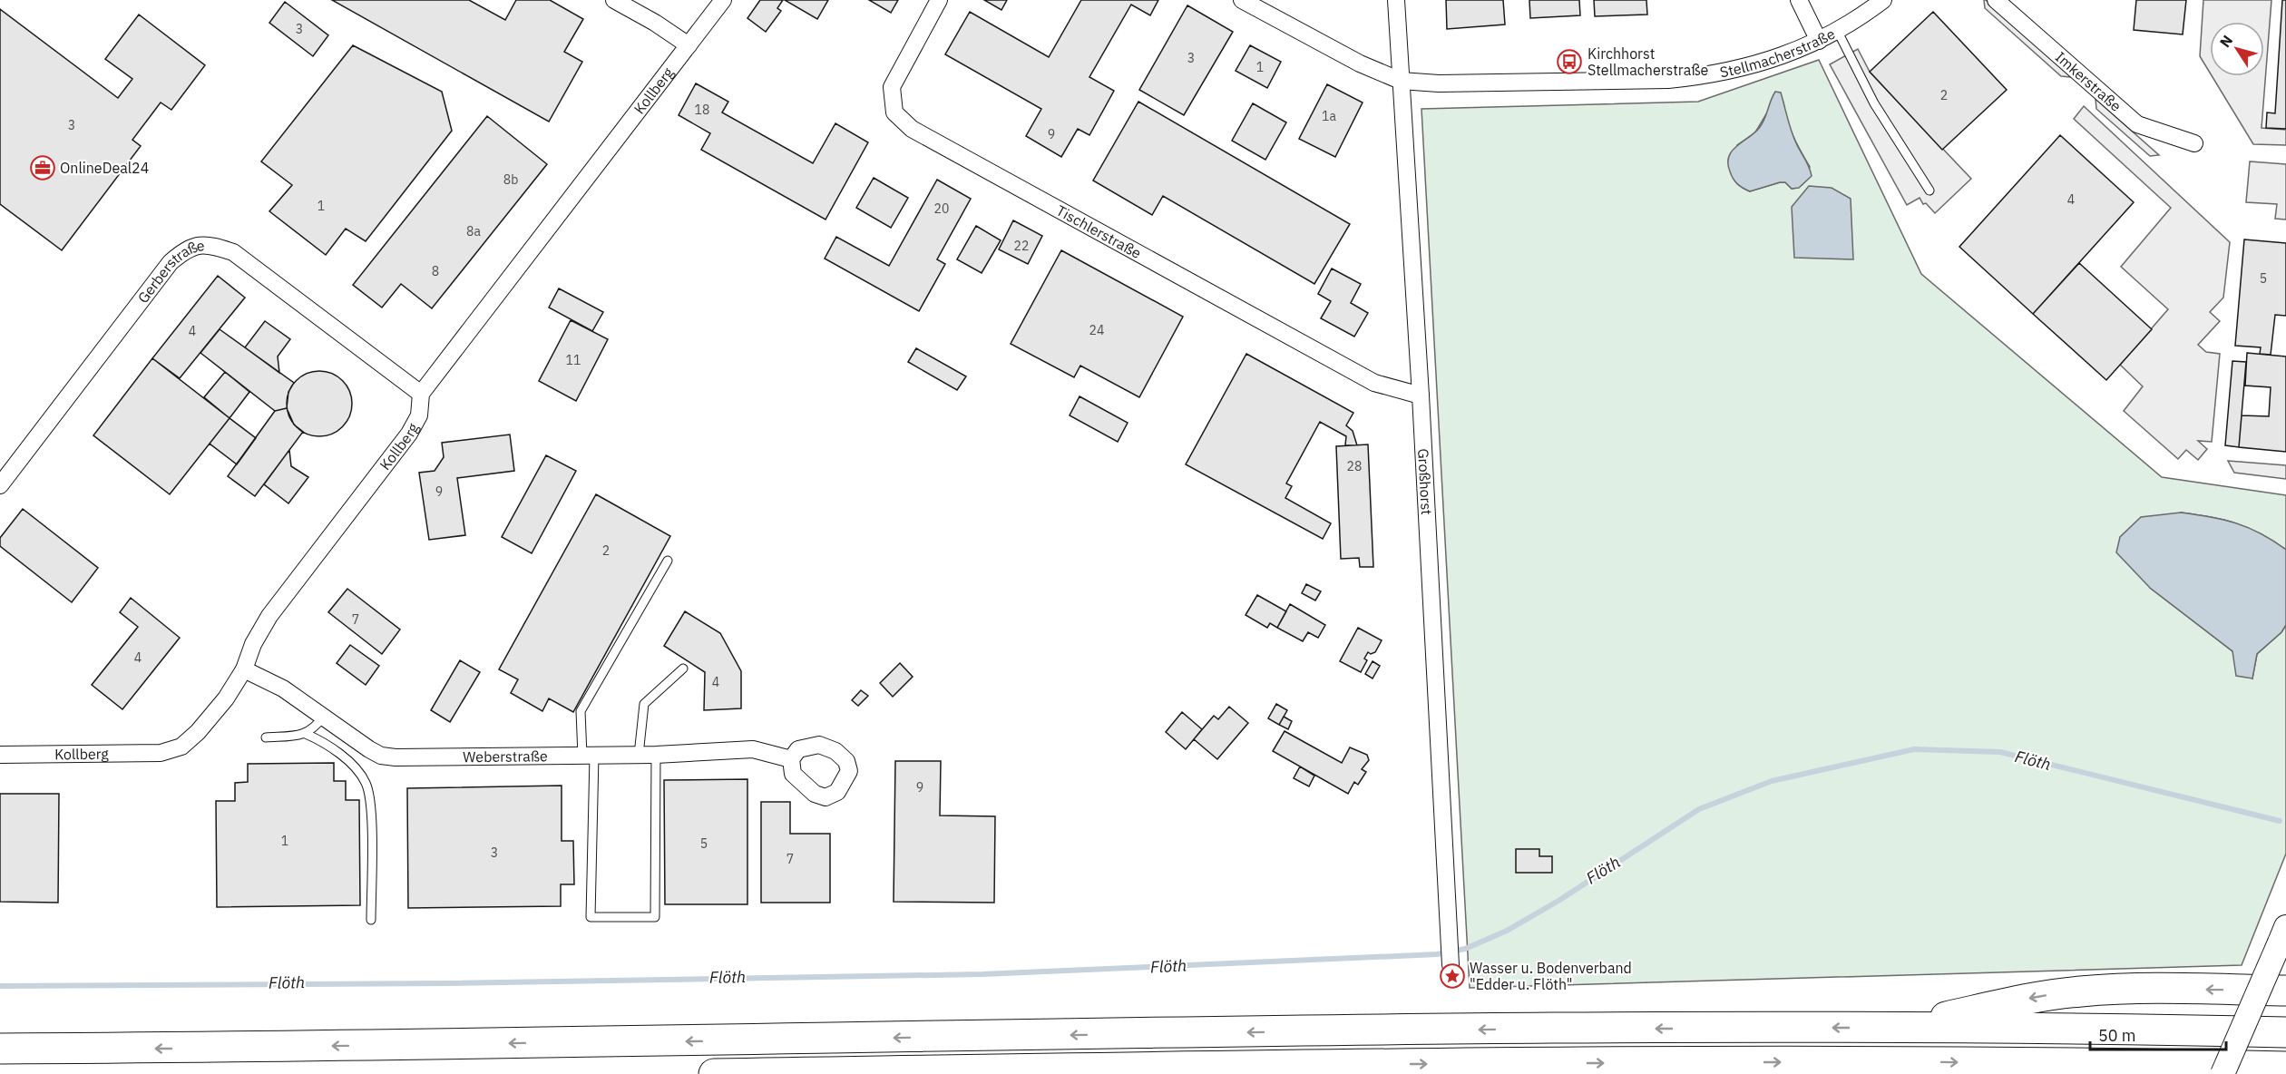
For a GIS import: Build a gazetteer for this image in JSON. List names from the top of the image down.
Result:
{
  "streets": {
    "street": [
      "Stellmacherstraße",
      "Imkerstraße",
      "Kollberg",
      "Tischlerstraße",
      "Gerberstraße",
      "Großhorst",
      "Weberstraße"
    ]
  },
  "crossings": [
    ["Stellmacherstraße", "Großhorst"],
    ["Kollberg", "Gerberstraße"],
    ["Kollberg", "Weberstraße"],
    ["Tischlerstraße", "Großhorst"]
  ],
  "water": ["Flöth"],
  "places": {
    "bus stop": ["Kirchhorst Stellmacherstraße"],
    "office": ["OnlineDeal24"],
    "place": ["Wasser u. Bodenverband \"Edder u. Flöth\""]
  },
  "house_numbers": [
    "3",
    "3",
    "1",
    "2",
    "18",
    "1a",
    "3",
    "9",
    "8b",
    "4",
    "1",
    "20",
    "8a",
    "22",
    "8",
    "5",
    "24",
    "4",
    "11",
    "28",
    "9",
    "2",
    "7",
    "4",
    "4",
    "9",
    "1",
    "5",
    "3",
    "7"
  ],
  "scale_bar": "50 m",
  "north": "top left"
}
